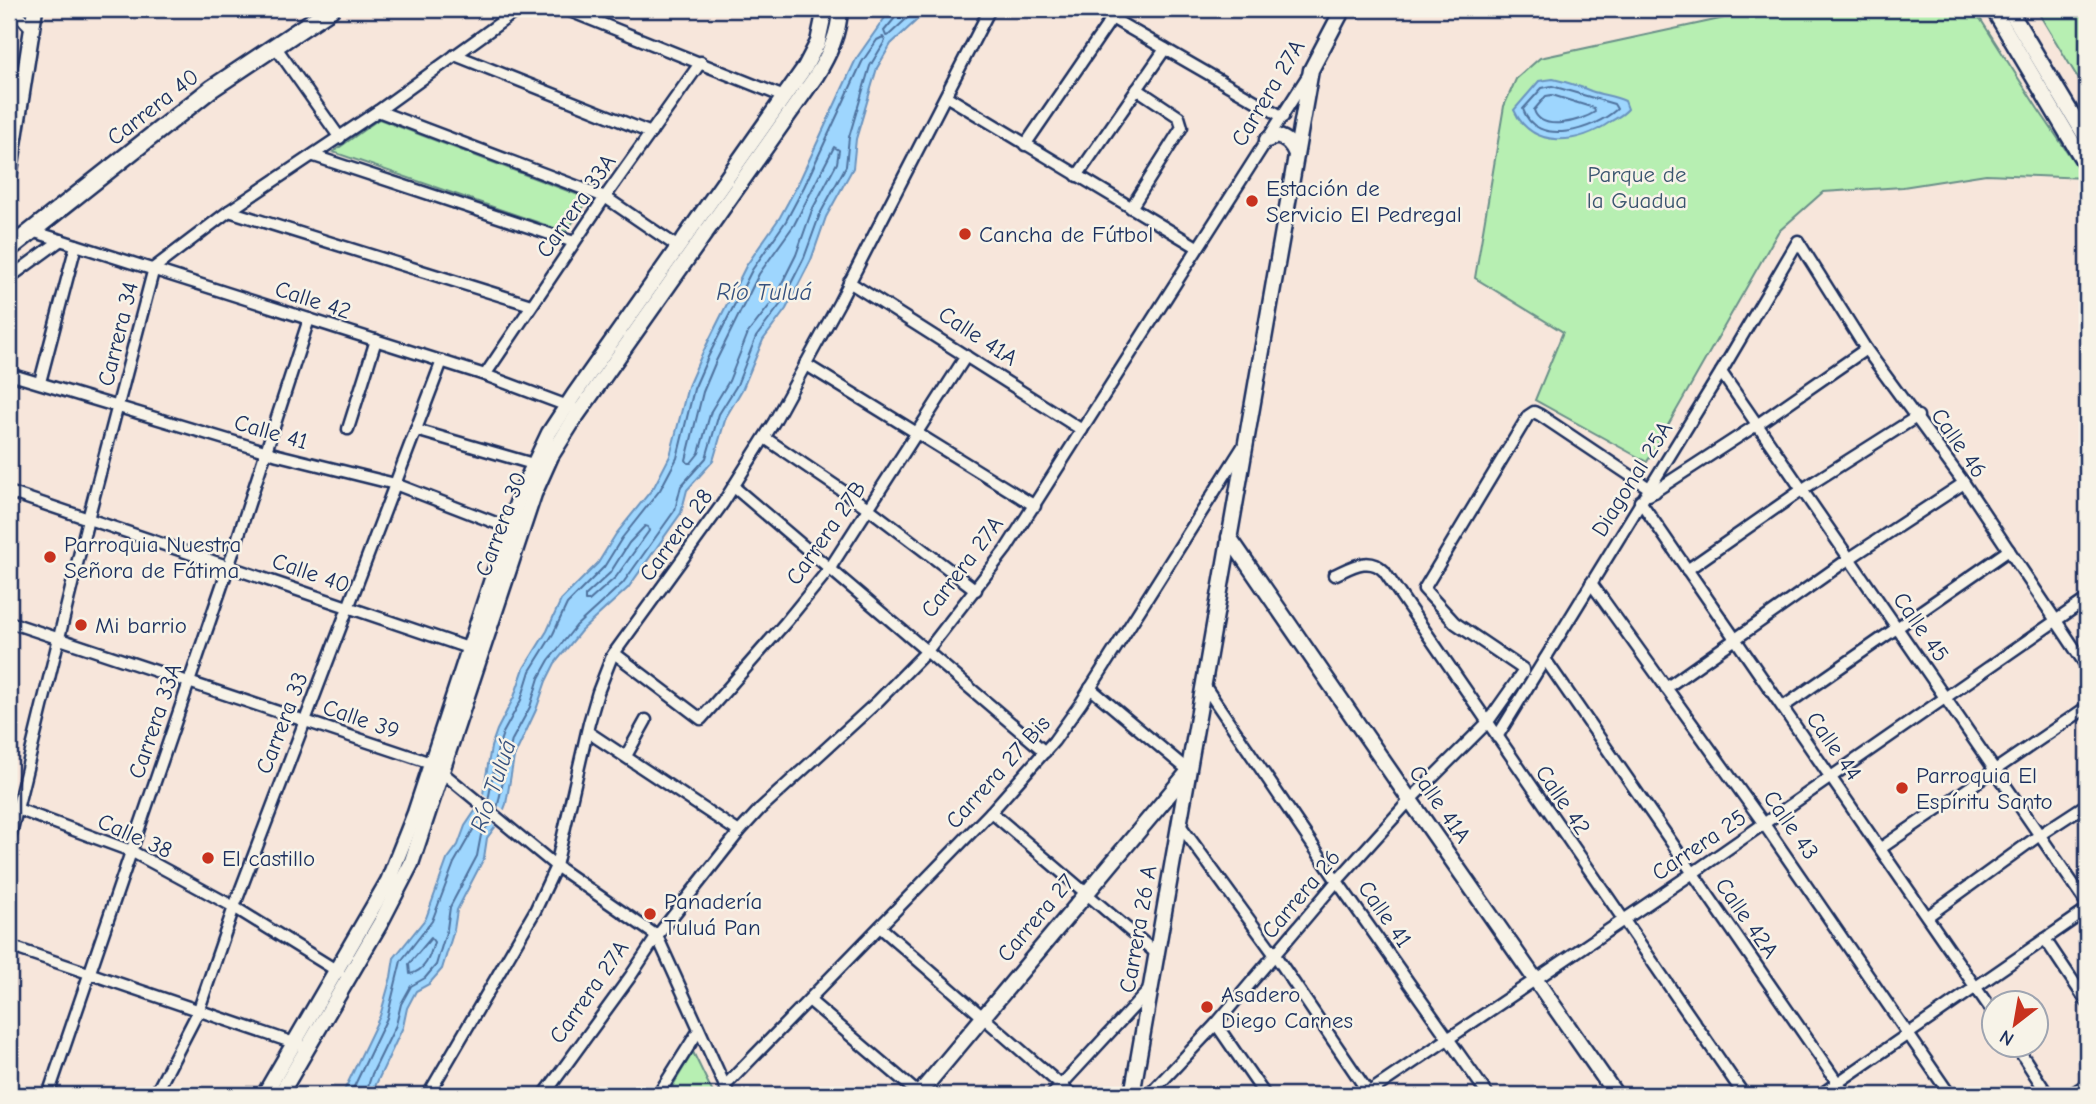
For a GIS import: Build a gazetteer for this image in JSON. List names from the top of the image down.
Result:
{
  "streets": {
    "main road": ["Carrera 40"],
    "street": [
      "Carrera 27A",
      "Carrera 33A",
      "Calle 42",
      "Carrera 34",
      "Calle 41A",
      "Calle 41",
      "Calle 46",
      "Diagonal 25A",
      "Carrera 30",
      "Carrera 27B",
      "Carrera 28",
      "Calle 40",
      "Calle 45",
      "Calle 39",
      "Carrera 33",
      "Calle 44",
      "Carrera 27 Bis",
      "Calle 43",
      "Calle 38",
      "Carrera 25",
      "Carrera 26",
      "Carrera 27",
      "Calle 42A",
      "Carrera 26 A"
    ]
  },
  "crossings": [
    ["Carrera 27A", "Calle 41A"],
    ["Carrera 27A", "Calle 39"],
    ["Carrera 27A", "Carrera 26 A"],
    ["Carrera 40", "Calle 42"],
    ["Carrera 33A", "Calle 42"],
    ["Carrera 33A", "Calle 41"],
    ["Carrera 33A", "Calle 40"],
    ["Carrera 33A", "Calle 39"],
    ["Carrera 33A", "Calle 38"],
    ["Calle 42", "Carrera 34"],
    ["Calle 42", "Diagonal 25A"],
    ["Calle 42", "Carrera 30"],
    ["Calle 42", "Carrera 33"],
    ["Calle 42", "Carrera 25"],
    ["Calle 42", "Carrera 26"],
    ["Carrera 34", "Calle 41"],
    ["Carrera 34", "Calle 40"],
    ["Carrera 34", "Calle 39"],
    ["Carrera 34", "Calle 38"],
    ["Calle 41A", "Carrera 27B"],
    ["Calle 41A", "Carrera 28"],
    ["Calle 41A", "Carrera 25"],
    ["Calle 41A", "Carrera 26"],
    ["Calle 41A", "Carrera 26 A"],
    ["Calle 41", "Carrera 30"],
    ["Calle 41", "Carrera 33"],
    ["Calle 41", "Carrera 25"],
    ["Calle 41", "Carrera 26"],
    ["Calle 41", "Carrera 26 A"],
    ["Calle 46", "Diagonal 25A"],
    ["Calle 46", "Carrera 25"],
    ["Diagonal 25A", "Calle 45"],
    ["Diagonal 25A", "Calle 44"],
    ["Diagonal 25A", "Calle 43"],
    ["Diagonal 25A", "Carrera 26"],
    ["Diagonal 25A", "Calle 42A"],
    ["Carrera 30", "Calle 40"],
    ["Carrera 30", "Calle 39"],
    ["Carrera 30", "Calle 38"],
    ["Carrera 27B", "Carrera 28"],
    ["Carrera 28", "Calle 39"],
    ["Calle 40", "Carrera 33"],
    ["Calle 45", "Carrera 25"],
    ["Calle 39", "Carrera 33"],
    ["Carrera 33", "Calle 38"],
    ["Calle 44", "Carrera 25"],
    ["Carrera 27 Bis", "Carrera 26 A"],
    ["Calle 43", "Carrera 25"],
    ["Carrera 25", "Calle 42A"],
    ["Carrera 27", "Carrera 26 A"]
  ],
  "water": ["Río Tuluá"],
  "parks": ["Parque de la Guadua"],
  "places": [
    "Estación de Servicio El Pedregal",
    "Cancha de Fútbol",
    "Parroquia Nuestra Señora de Fátima",
    "Mi barrio",
    "Parroquia El Espíritu Santo",
    "El castillo",
    "Panadería Tuluá Pan",
    "Asadero Diego Carnes"
  ],
  "north": "bottom left"
}
